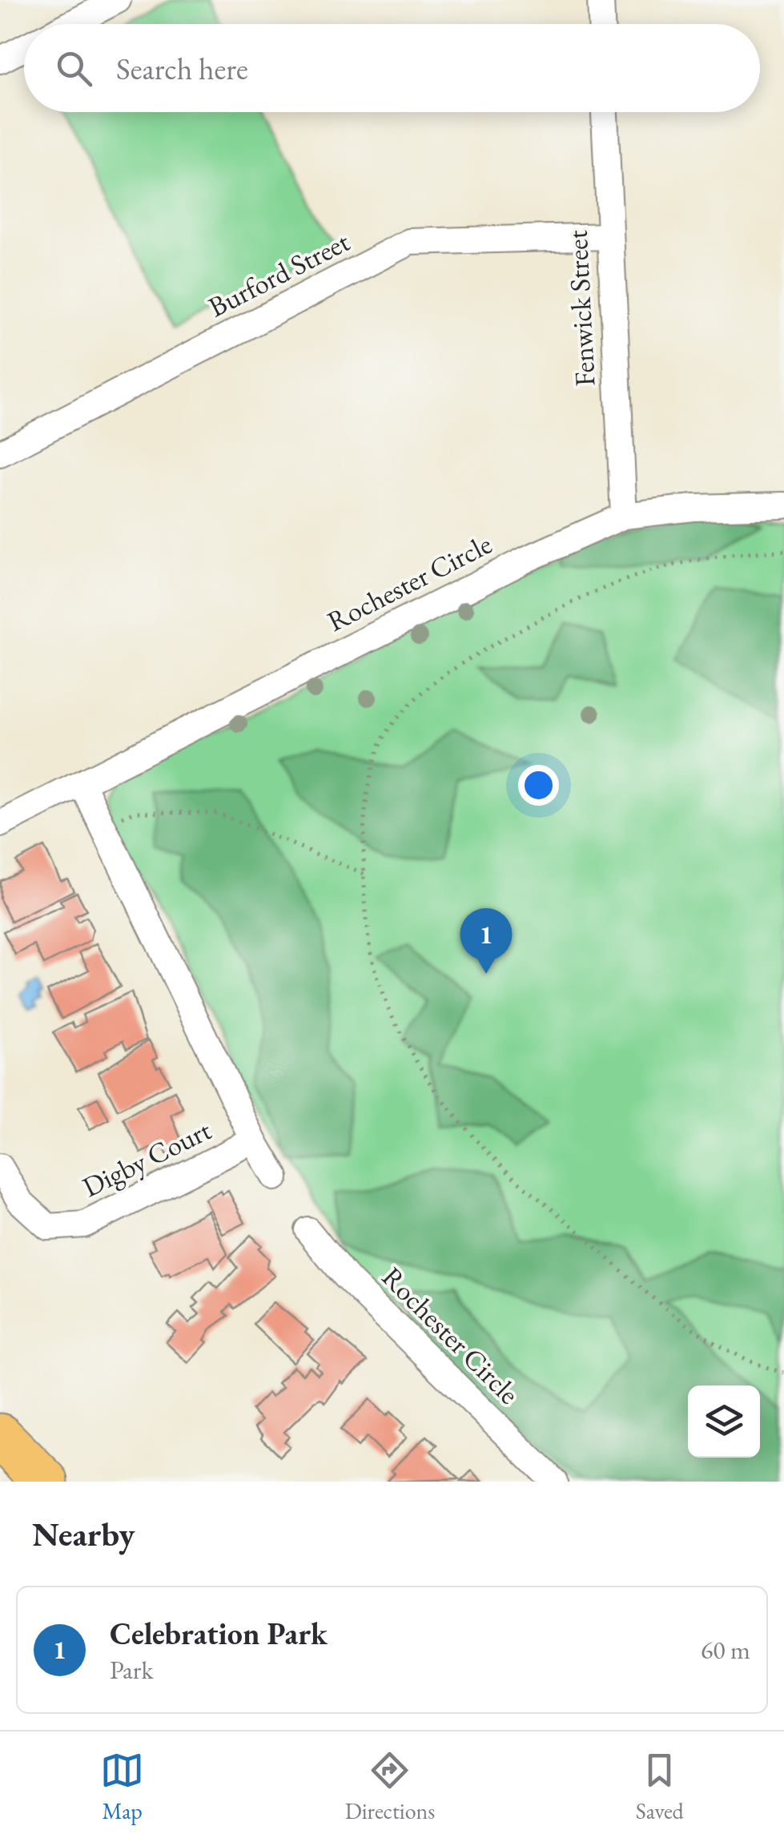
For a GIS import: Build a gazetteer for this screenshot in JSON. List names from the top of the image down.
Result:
{
  "streets": {
    "street": [
      "Burford Street",
      "Fenwick Street",
      "Rochester Circle",
      "Digby Court"
    ]
  },
  "crossings": [
    ["Burford Street", "Fenwick Street"],
    ["Fenwick Street", "Rochester Circle"]
  ],
  "page": {
    "search": "Search here",
    "pins": "1",
    "heading": "Nearby",
    "list": [
      {
        "mark": "1",
        "name": "Celebration Park",
        "note": "Park",
        "value": "60 m"
      }
    ],
    "nav": ["Map", "Directions", "Saved"]
  }
}
